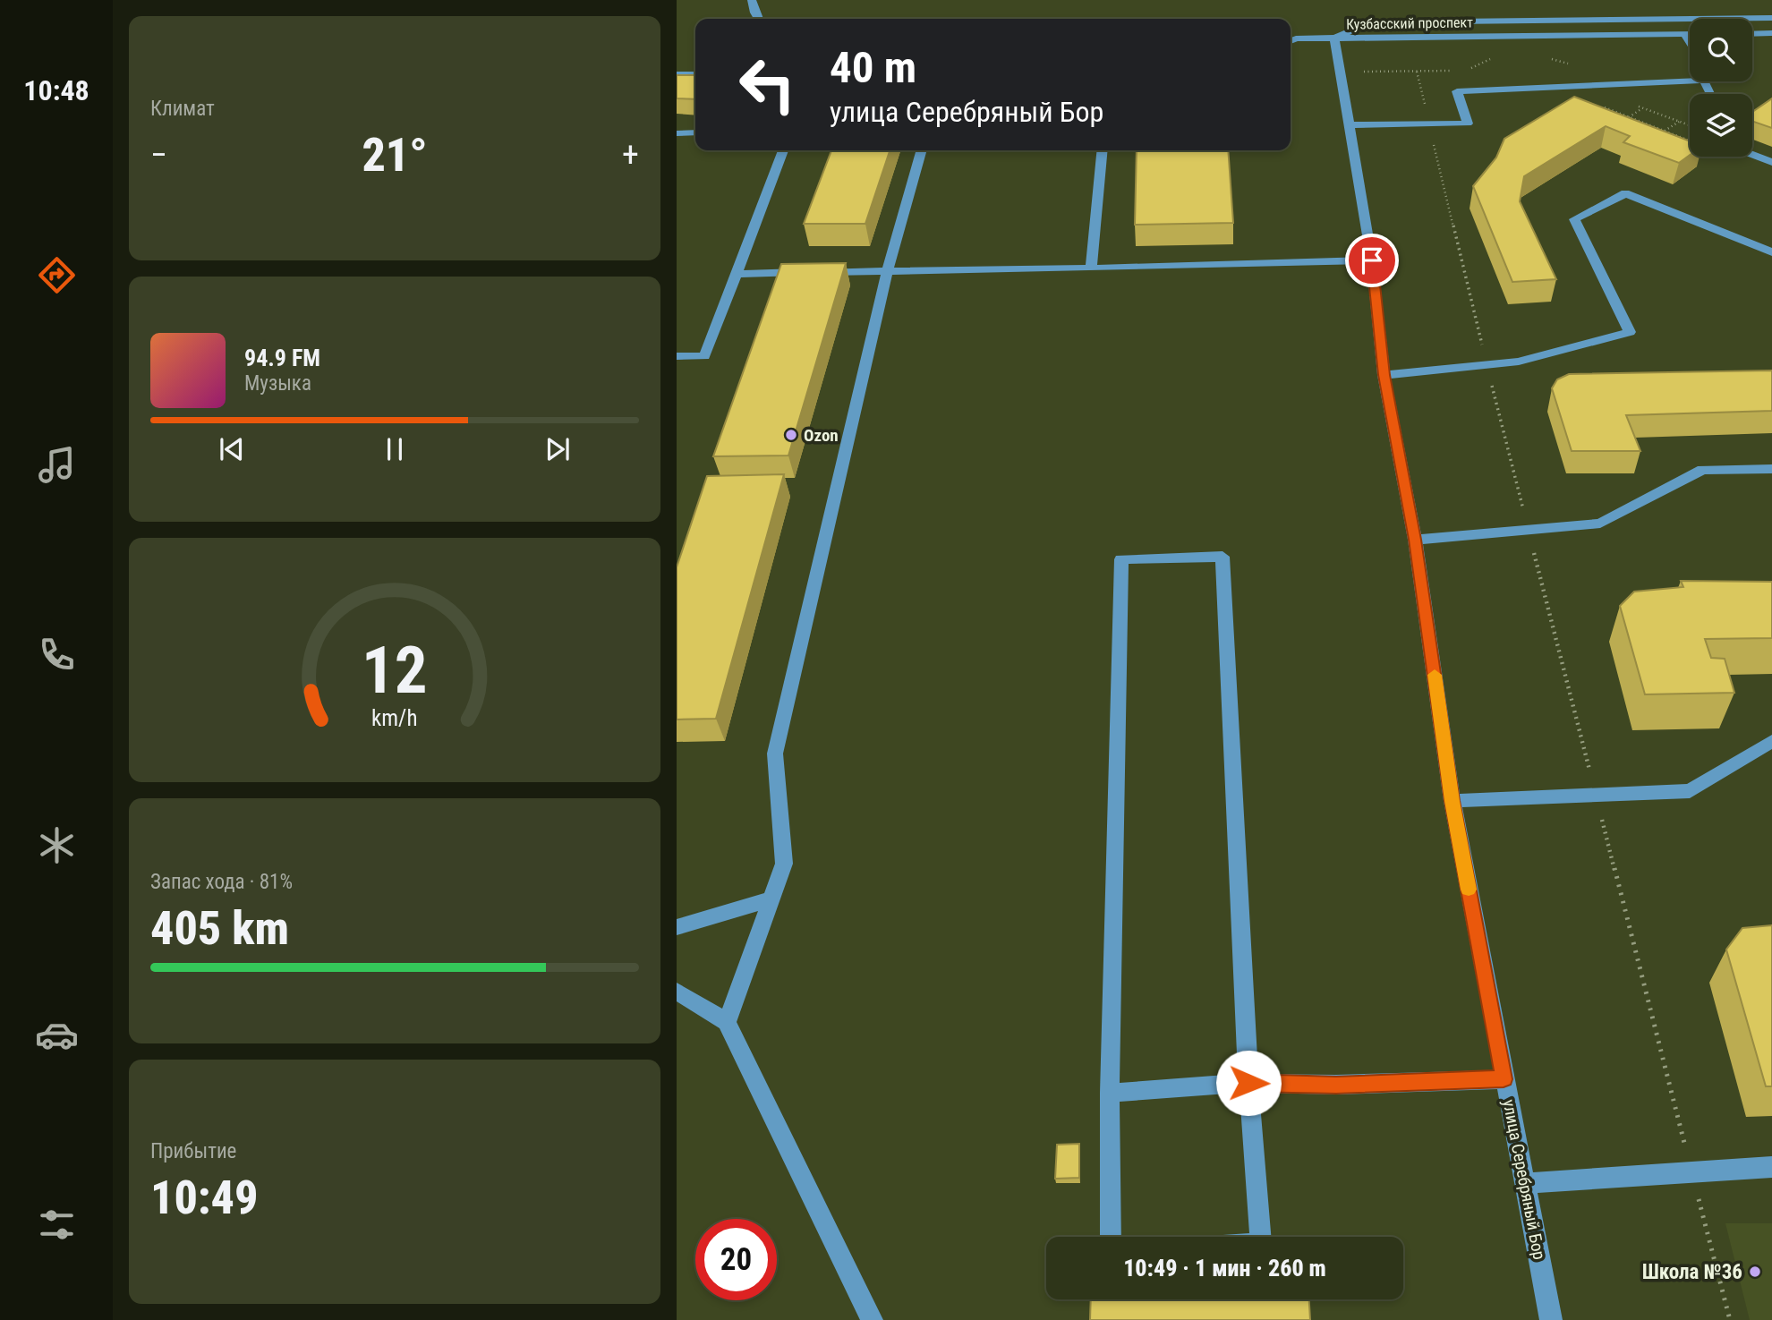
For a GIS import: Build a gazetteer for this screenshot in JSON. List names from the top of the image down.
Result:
{
  "streets": {
    "street": ["Кузбасский проспект", "улица Серебряный Бор"]
  },
  "crossings": [
    ["Кузбасский проспект", "улица Серебряный Бор"]
  ],
  "places": ["Ozon", "Школа №36"],
  "page": {
    "tabs": "10:48",
    "tile": [
      "Климат",
      ["Запас хода · 81%", "405 km"],
      ["Прибытие", "10:49"]
    ],
    "turn": ["40 m", "улица Серебряный Бор"],
    "heat": ["−", "21°", "+"],
    "song": ["94.9 FM", "Музыка"],
    "limit": "20",
    "trip": "10:49 · 1 мин · 260 m",
    "gauge": ["12", "km/h"]
  }
}
